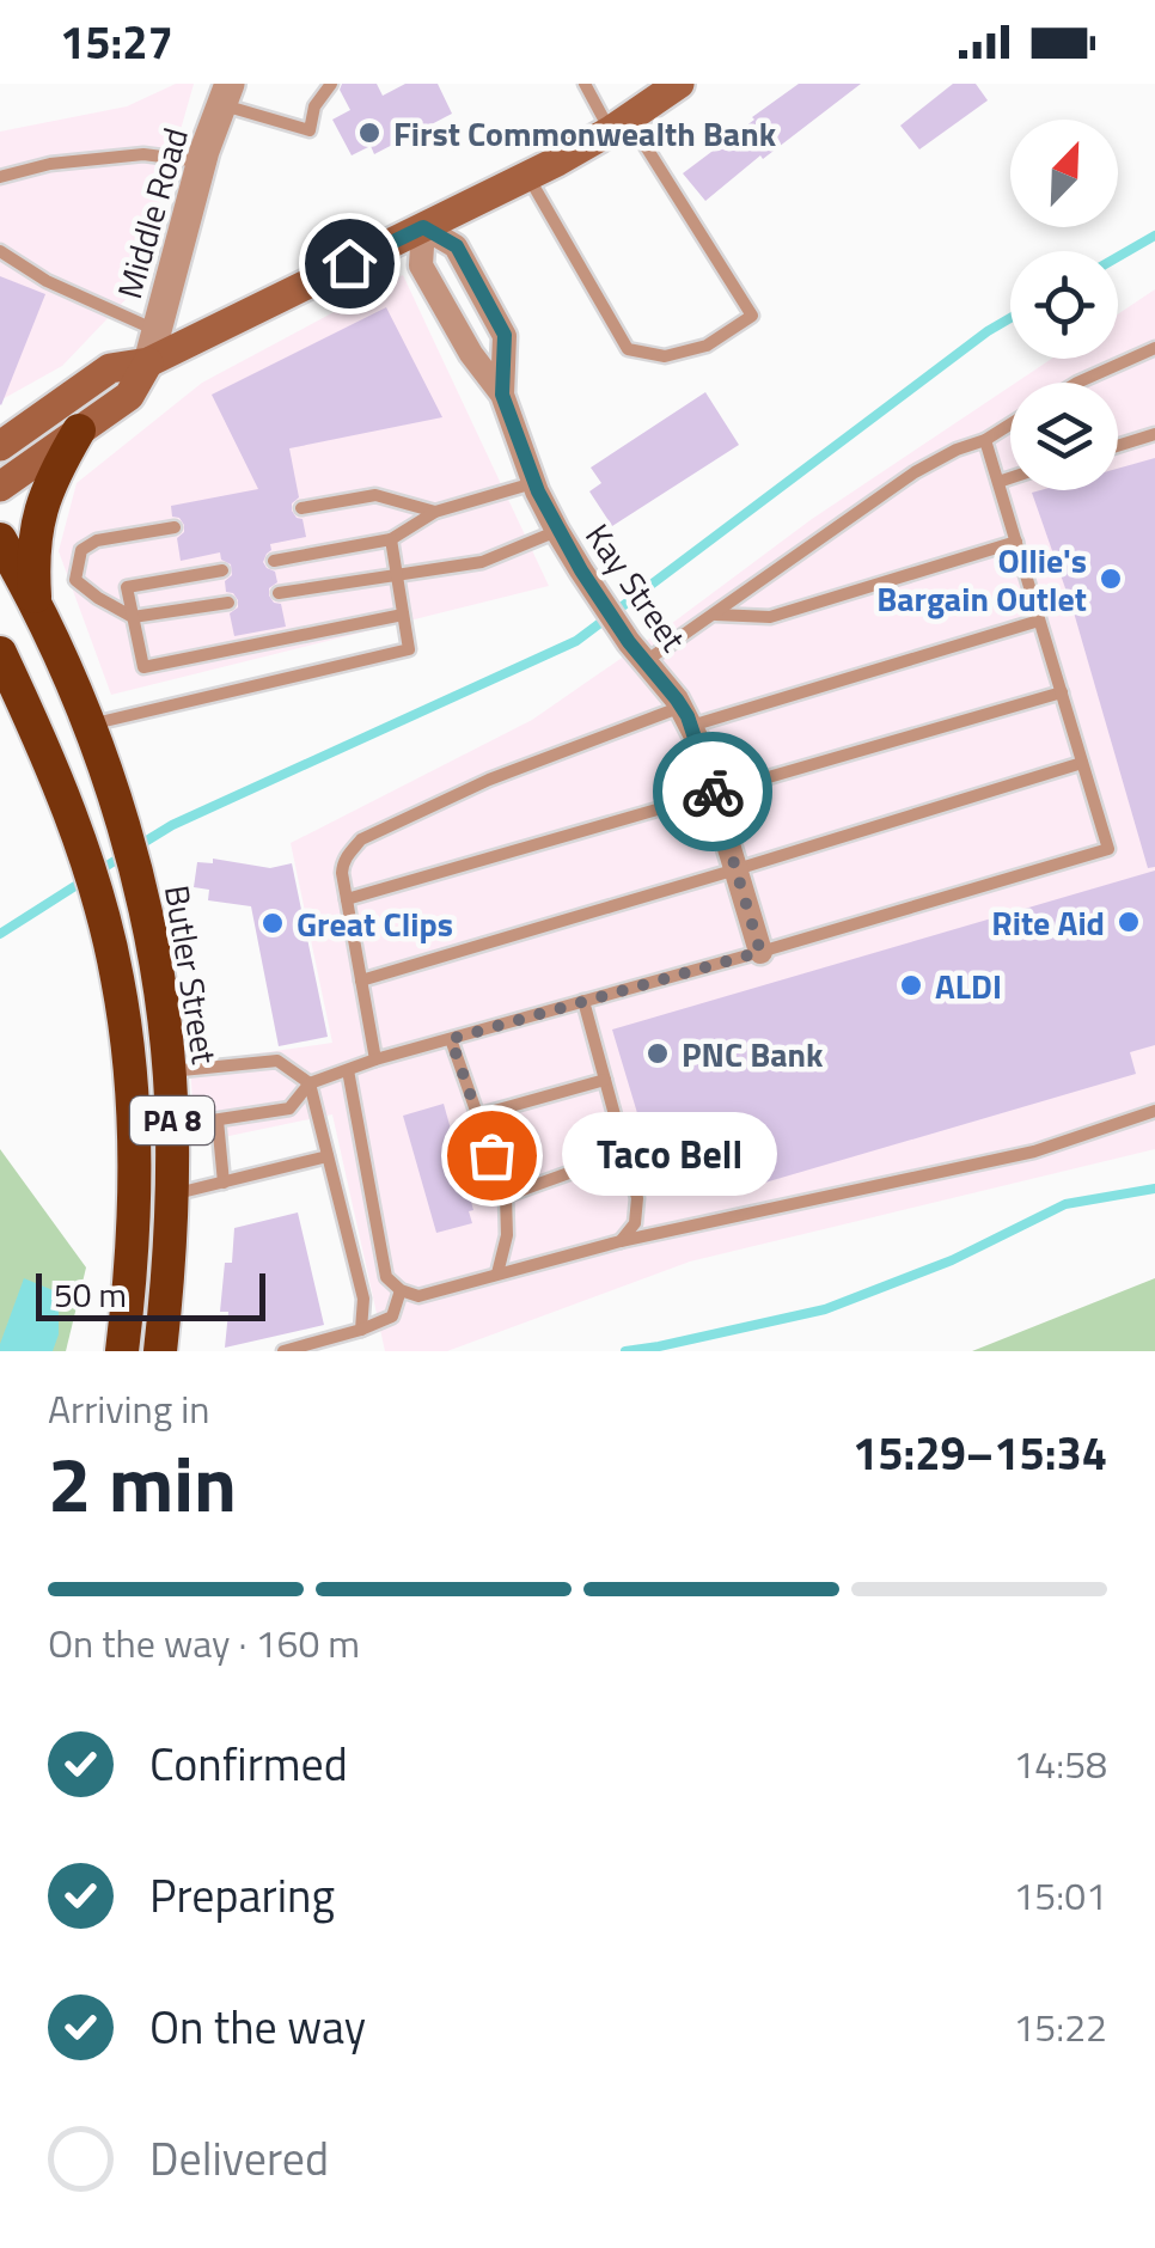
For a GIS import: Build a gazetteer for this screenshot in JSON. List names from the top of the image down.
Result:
{
  "streets": {
    "highway": ["Butler Street", "PA 8"],
    "street": ["Middle Road", "Kay Street"]
  },
  "crossings": [
    ["Butler Street", "PA 8"]
  ],
  "places": [
    "First Commonwealth Bank",
    "Ollie's Bargain Outlet",
    "Rite Aid",
    "Great Clips",
    "ALDI",
    "PNC Bank",
    "Taco Bell"
  ],
  "scale_bar": "50 m",
  "north": "top right",
  "page": {
    "status": "15:27",
    "bubble": "Taco Bell",
    "scale": "50 m",
    "heading": ["2 min", "Arriving in", "15:29–15:34"],
    "bar": "On the way · 160 m",
    "list": [
      ["Confirmed", "14:58"],
      ["Preparing", "15:01"],
      ["On the way", "15:22"],
      "Delivered"
    ]
  }
}
